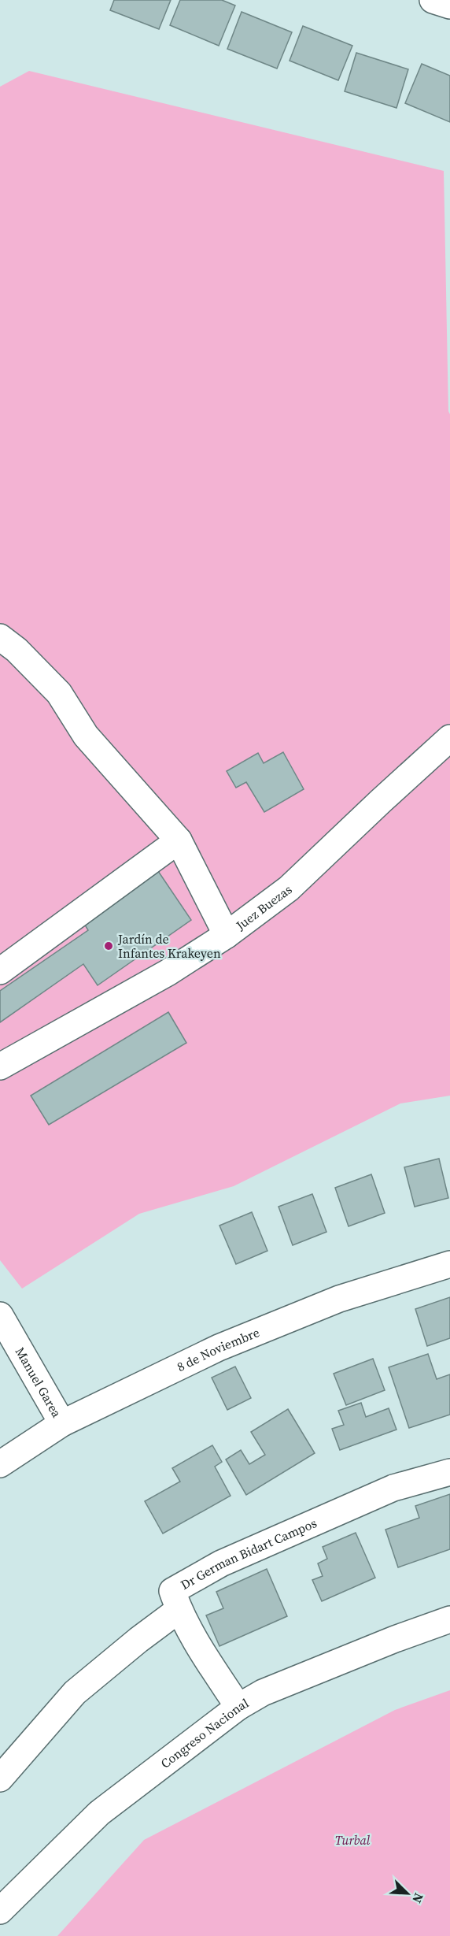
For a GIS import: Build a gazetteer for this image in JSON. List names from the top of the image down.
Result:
{
  "streets": {
    "street": [
      "Juez Buezas",
      "8 de Noviembre",
      "Manuel Garea",
      "Dr German Bidart Campos",
      "Congreso Nacional"
    ]
  },
  "crossings": [
    ["8 de Noviembre", "Manuel Garea"],
    ["Dr German Bidart Campos", "Congreso Nacional"]
  ],
  "parks": ["Turbal"],
  "places": ["Jardín de Infantes Krakeyen"],
  "north": "bottom right"
}
